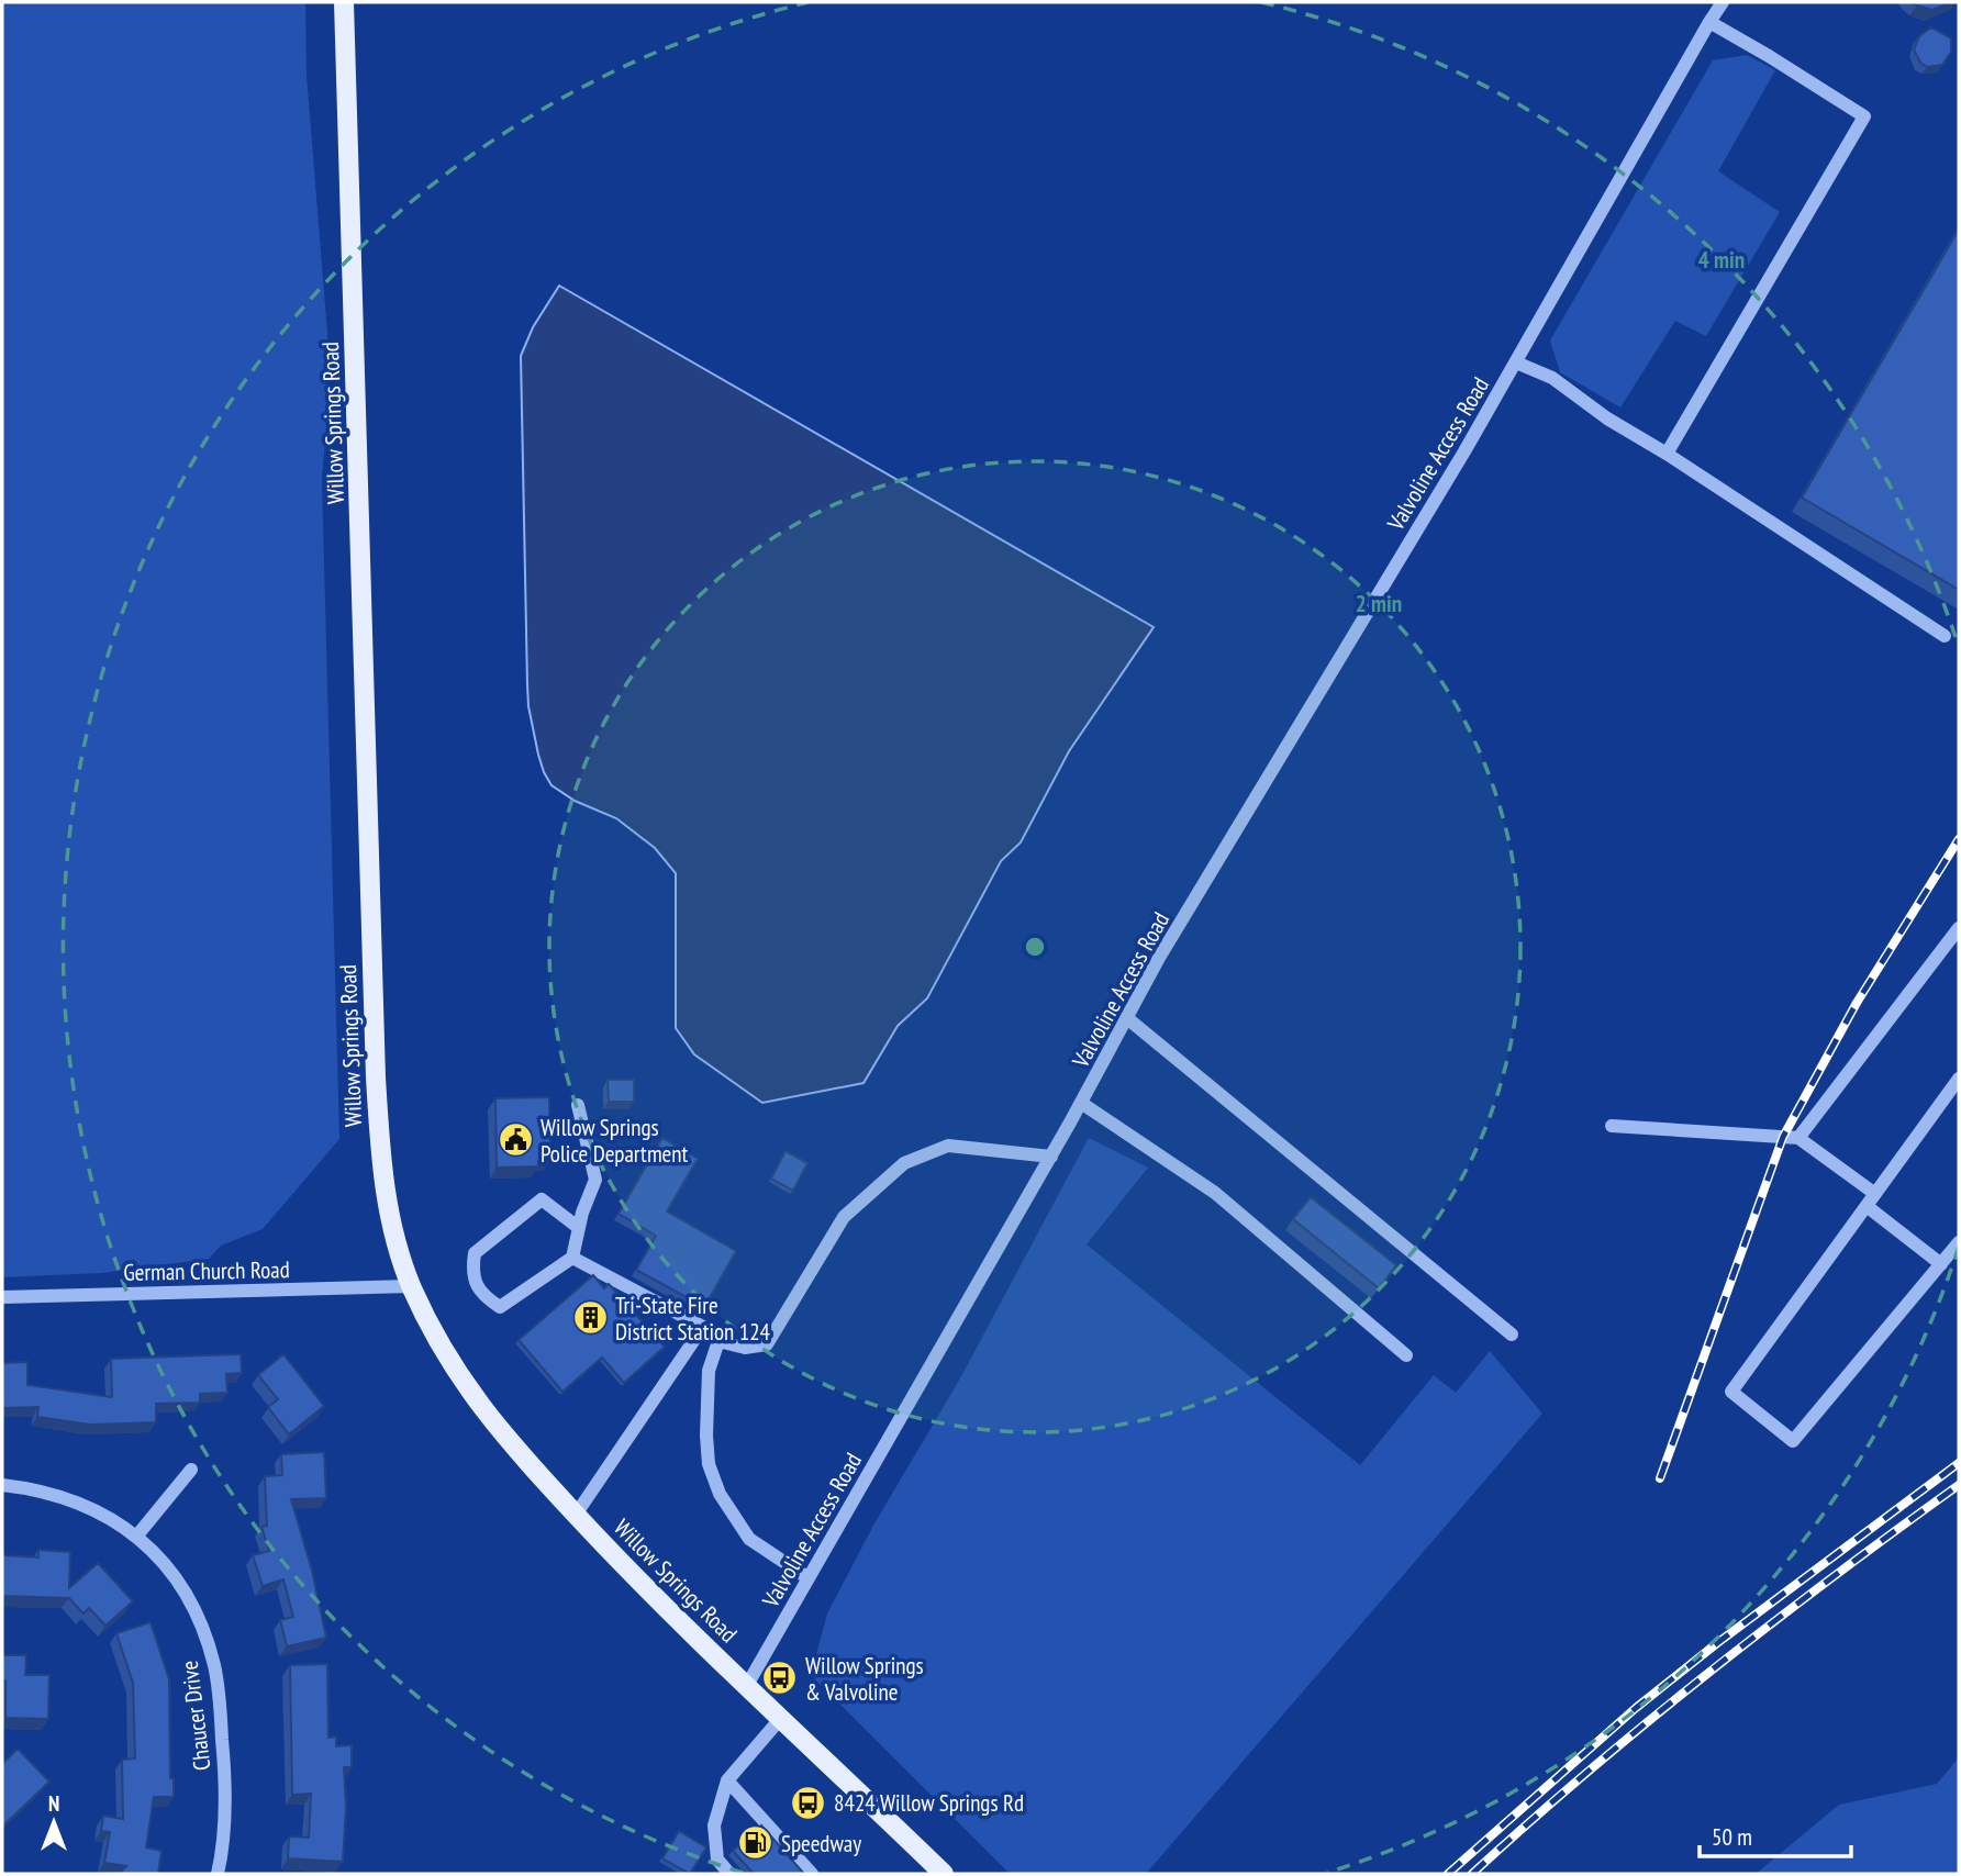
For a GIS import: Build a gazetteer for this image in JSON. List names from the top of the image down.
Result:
{
  "streets": {
    "main road": ["Willow Springs Road"],
    "street": ["Valvoline Access Road", "German Church Road", "Chaucer Drive"]
  },
  "crossings": [
    ["Willow Springs Road", "Valvoline Access Road"],
    ["Willow Springs Road", "German Church Road"]
  ],
  "places": {
    "public building": ["Willow Springs Police Department"],
    "building": ["Tri-State Fire District Station 124"],
    "bus stop": ["Willow Springs & Valvoline", "8424 Willow Springs Rd"],
    "fuel station": ["Speedway"]
  },
  "scale_bar": "50 m",
  "north": "top",
  "rings": ["4 min", "2 min"]
}
